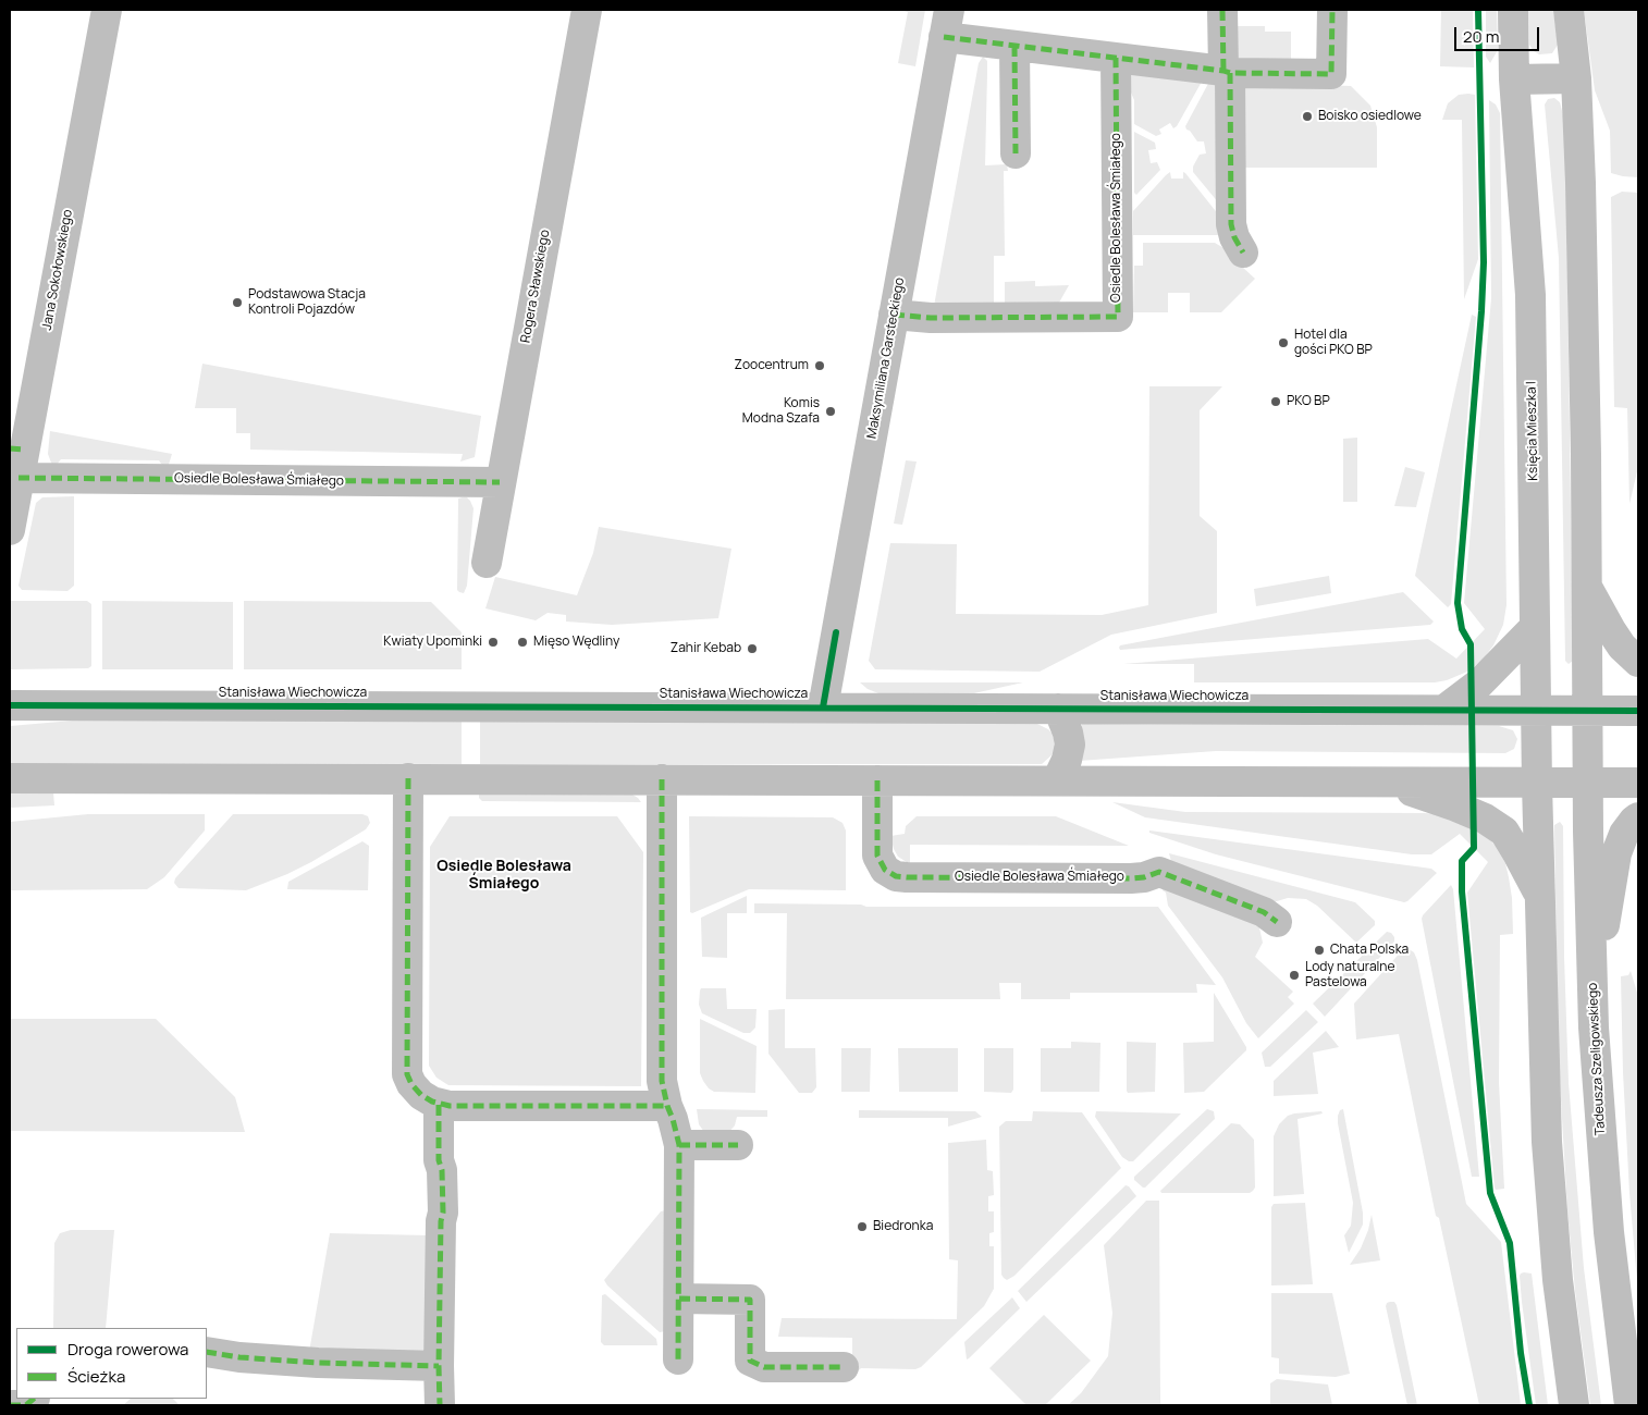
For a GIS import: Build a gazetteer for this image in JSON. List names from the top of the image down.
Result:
{
  "streets": {
    "street": [
      "Osiedle Bolesława Śmiałego",
      "Jana Sokołowskiego",
      "Rogera Sławskiego",
      "Maksymiliana Garsteckiego",
      "Księcia Mieszka I",
      "Stanisława Wiechowicza",
      "Tadeusza Szeligowskiego"
    ]
  },
  "crossings": [
    ["Osiedle Bolesława Śmiałego", "Jana Sokołowskiego"],
    ["Osiedle Bolesława Śmiałego", "Rogera Sławskiego"],
    ["Osiedle Bolesława Śmiałego", "Maksymiliana Garsteckiego"],
    ["Maksymiliana Garsteckiego", "Stanisława Wiechowicza"],
    ["Księcia Mieszka I", "Stanisława Wiechowicza"],
    ["Stanisława Wiechowicza", "Tadeusza Szeligowskiego"]
  ],
  "districts": ["Osiedle Bolesława Śmiałego"],
  "places": [
    "Boisko osiedlowe",
    "Podstawowa Stacja Kontroli Pojazdów",
    "Hotel dla gości PKO BP",
    "Zoocentrum",
    "PKO BP",
    "Komis Modna Szafa",
    "Kwiaty Upominki",
    "Mięso Wędliny",
    "Zahir Kebab",
    "Chata Polska",
    "Lody naturalne Pastelowa",
    "Biedronka"
  ],
  "legend": ["Droga rowerowa", "Ścieżka"],
  "scale_bar": "20 m"
}
